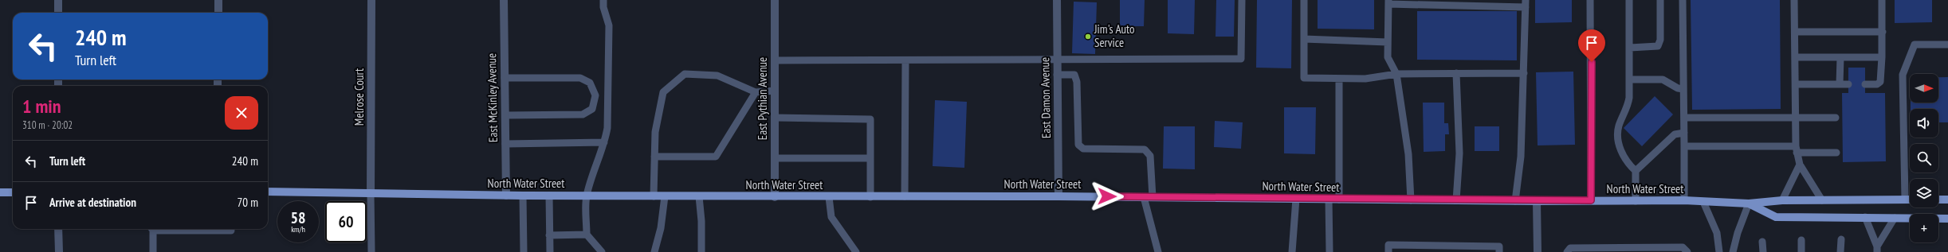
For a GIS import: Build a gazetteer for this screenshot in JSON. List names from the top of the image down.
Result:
{
  "streets": {
    "main road": ["North Water Street"],
    "street": [
      "Melrose Court",
      "East McKinley Avenue",
      "East Damon Avenue",
      "East Pythian Avenue"
    ]
  },
  "crossings": [
    ["Melrose Court", "North Water Street"],
    ["East McKinley Avenue", "North Water Street"],
    ["East Damon Avenue", "North Water Street"],
    ["East Pythian Avenue", "North Water Street"]
  ],
  "places": ["Jim's Auto Service"],
  "north": "right",
  "page": {
    "turn": ["240 m", "Turn left"],
    "map_buttons": "+",
    "heading": ["1 min", "310 m · 20:02"],
    "list": [
      {
        "name": "Turn left",
        "value": "240 m"
      },
      {
        "name": "Arrive at destination",
        "value": "70 m"
      }
    ],
    "speed": "58 km/h",
    "limit": "60"
  }
}
